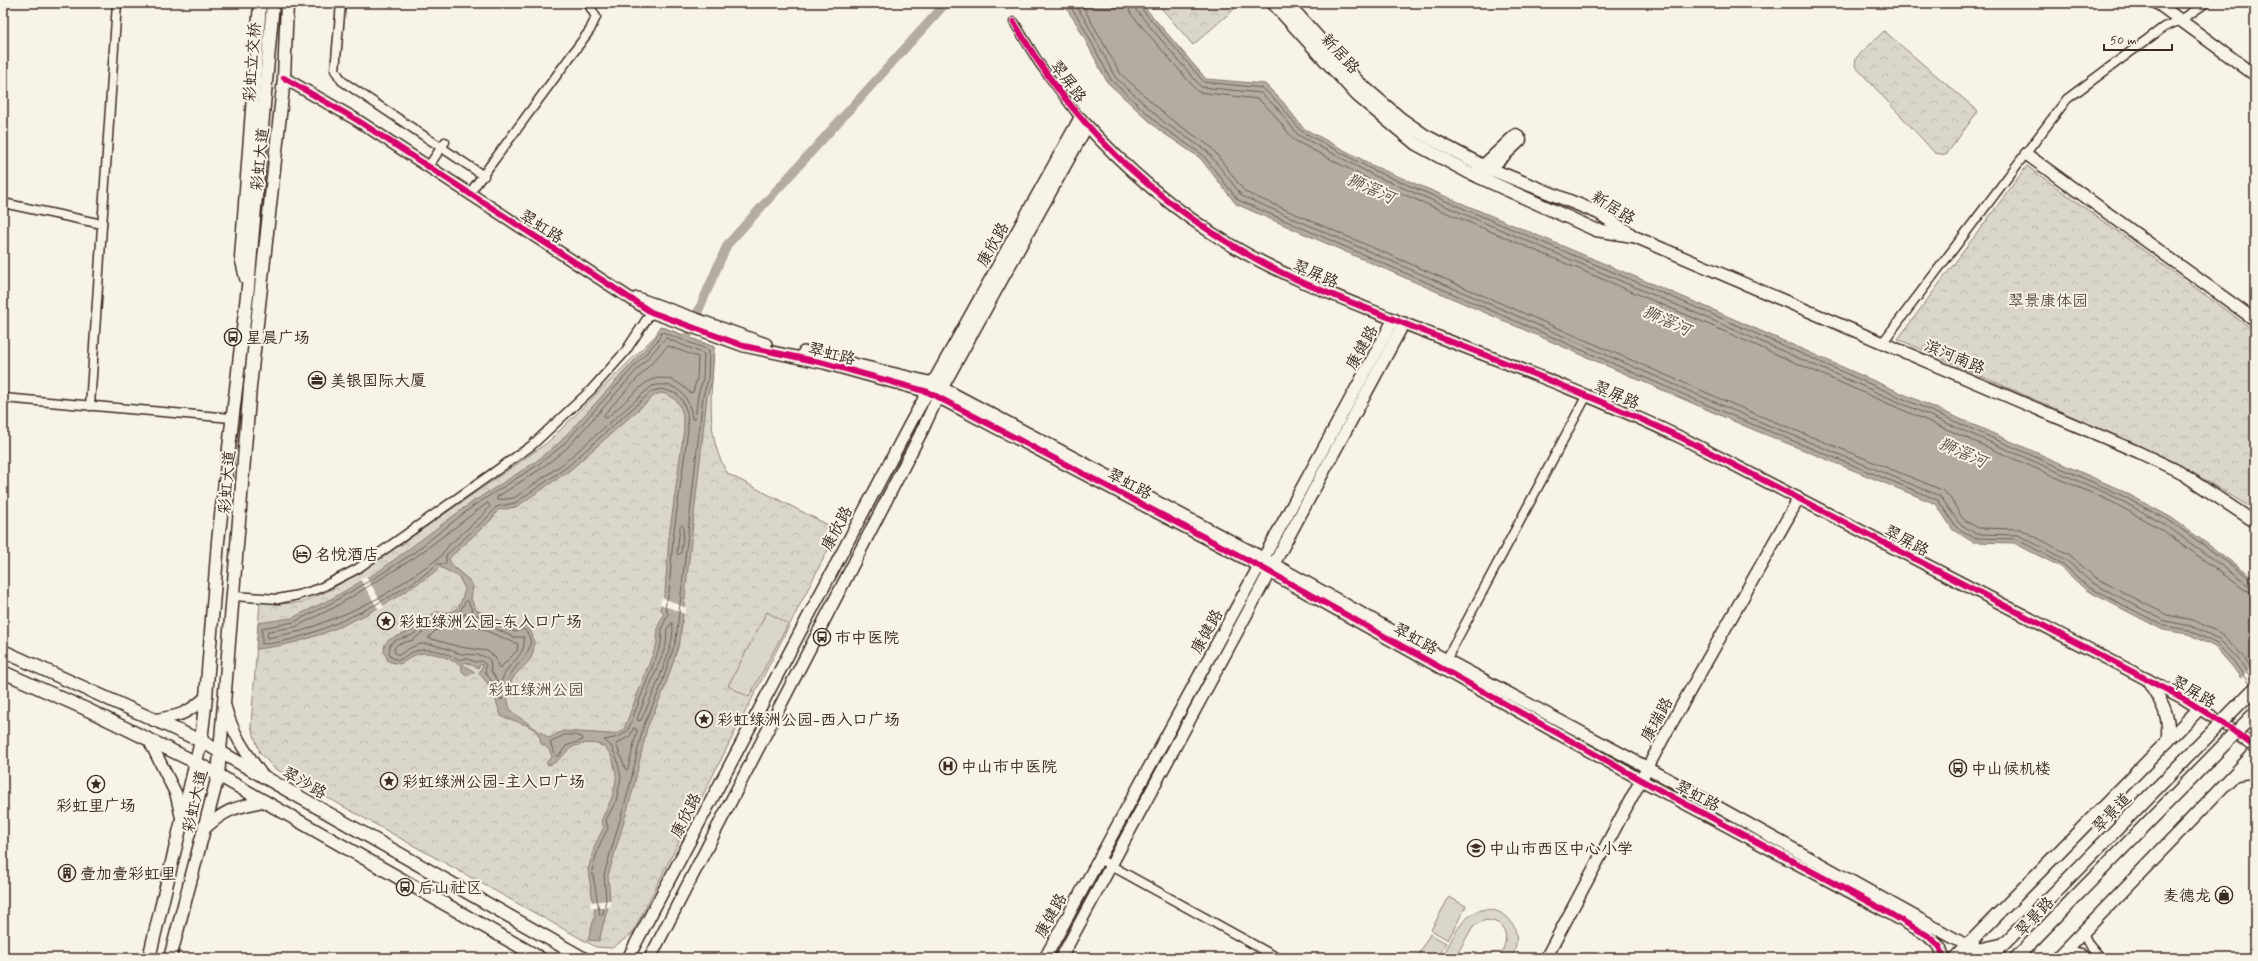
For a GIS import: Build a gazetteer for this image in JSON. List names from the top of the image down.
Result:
{
  "streets": {
    "main road": [
      "新居路",
      "彩虹立交桥",
      "彩虹大道",
      "翠沙路",
      "翠景道",
      "翠景路"
    ],
    "street": [
      "翠屏路",
      "翠虹路",
      "康欣路",
      "康健路",
      "滨河南路",
      "康瑞路"
    ]
  },
  "crossings": [
    ["新居路", "滨河南路"],
    ["彩虹立交桥", "彩虹大道"],
    ["翠屏路", "康欣路"],
    ["翠屏路", "康健路"],
    ["翠屏路", "康瑞路"],
    ["彩虹大道", "翠虹路"],
    ["彩虹大道", "翠沙路"],
    ["翠虹路", "康欣路"],
    ["翠虹路", "康健路"],
    ["翠虹路", "康瑞路"],
    ["翠虹路", "翠景道"]
  ],
  "water": ["狮滘河"],
  "parks": ["翠景康体园", "彩虹绿洲公园"],
  "places": {
    "bus stop": [
      "星晨广场",
      "市中医院",
      "中山候机楼",
      "后山社区"
    ],
    "office": ["美银国际大厦"],
    "hotel": ["名悦酒店"],
    "place": [
      "彩虹绿洲公园-东入口广场",
      "彩虹绿洲公园-西入口广场",
      "彩虹绿洲公园-主入口广场",
      "彩虹里广场"
    ],
    "hospital": ["中山市中医院"],
    "school or university": ["中山市西区中心小学"],
    "building": ["壹加壹彩虹里"],
    "shop": ["麦德龙"]
  },
  "scale_bar": "50 m"
}
